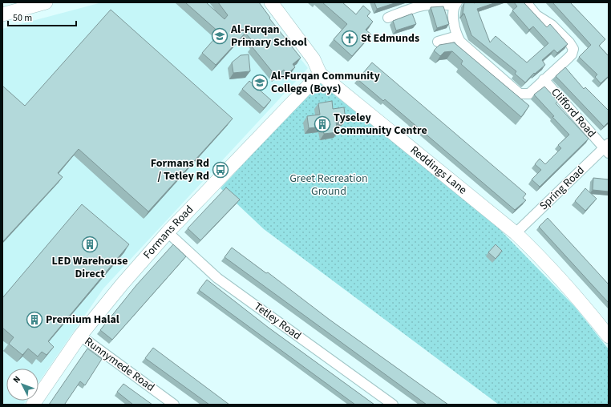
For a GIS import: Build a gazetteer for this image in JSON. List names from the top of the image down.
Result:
{
  "streets": {
    "street": [
      "Clifford Road",
      "Reddings Lane",
      "Spring Road",
      "Formans Road",
      "Tetley Road",
      "Runnymede Road"
    ]
  },
  "crossings": [
    ["Clifford Road", "Spring Road"],
    ["Reddings Lane", "Spring Road"],
    ["Reddings Lane", "Formans Road"],
    ["Formans Road", "Tetley Road"],
    ["Formans Road", "Runnymede Road"]
  ],
  "parks": ["Greet Recreation Ground"],
  "places": {
    "school or university": ["Al-Furqan Primary School", "Al-Furqan Community College (Boys)"],
    "church": ["St Edmunds"],
    "building": ["Tyseley Community Centre", "LED Warehouse Direct", "Premium Halal"],
    "bus stop": ["Formans Rd / Tetley Rd"]
  },
  "scale_bar": "50 m",
  "north": "top left"
}
